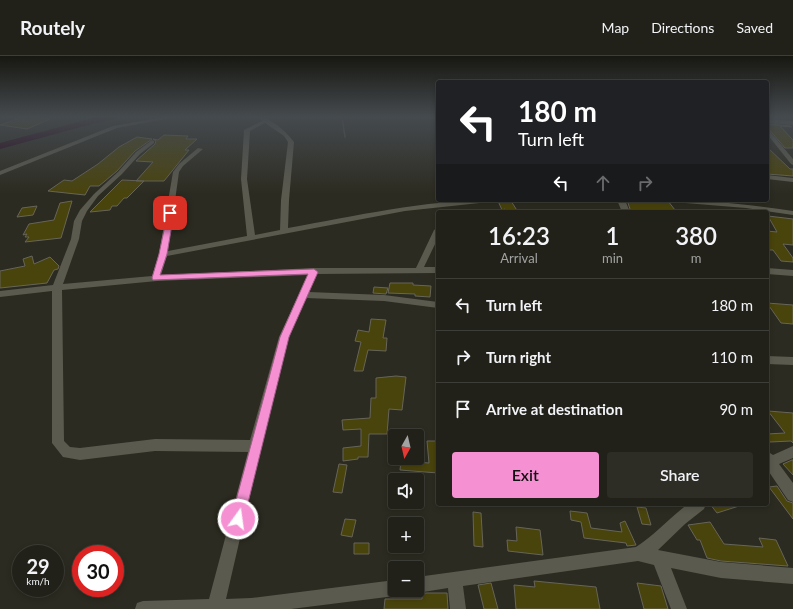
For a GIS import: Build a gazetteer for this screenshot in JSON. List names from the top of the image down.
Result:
{
  "north": "bottom",
  "page": {
    "header": "Routely",
    "nav": ["Map", "Directions", "Saved"],
    "turn": ["180 m", "Turn left"],
    "eta": [
      "16:23",
      "Arrival",
      "1",
      "min",
      "380",
      "m"
    ],
    "list": [
      {
        "name": "Turn left",
        "value": "180 m"
      },
      {
        "name": "Turn right",
        "value": "110 m"
      },
      {
        "name": "Arrive at destination",
        "value": "90 m"
      }
    ],
    "map_buttons": ["+", "−"],
    "buttons": ["Exit", "Share"],
    "speed": "29 km/h",
    "limit": "30"
  }
}
